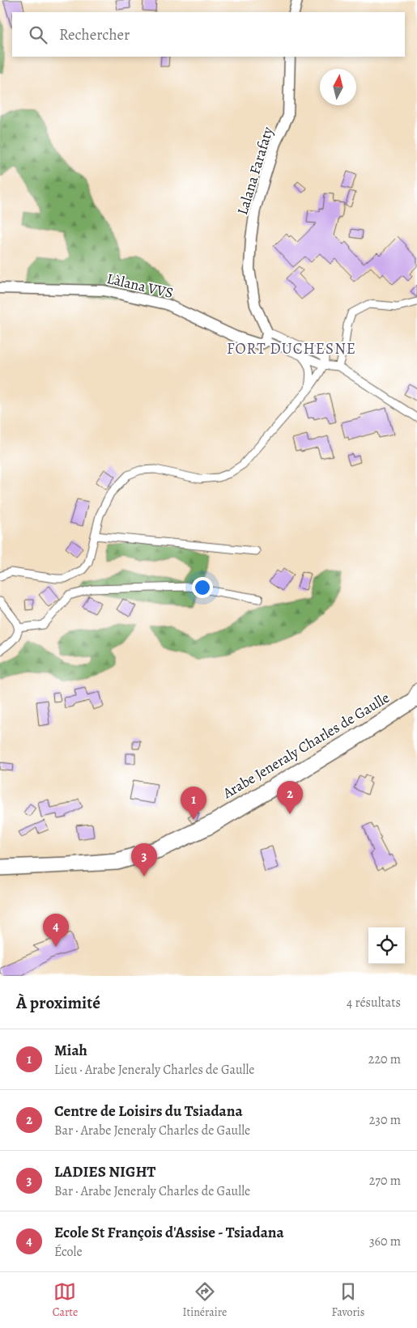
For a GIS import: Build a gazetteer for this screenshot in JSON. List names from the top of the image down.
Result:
{
  "streets": {
    "main road": ["Lalana Farafaty", "Làlana VVS"],
    "street": ["Arabe Jeneraly Charles de Gaulle"]
  },
  "crossings": [
    ["Lalana Farafaty", "Làlana VVS"]
  ],
  "districts": ["FORT DUCHESNE"],
  "north": "top",
  "page": {
    "search": "Rechercher",
    "pins": [
      "2",
      "1",
      "3",
      "4"
    ],
    "heading": ["À proximité", "4 résultats"],
    "list": [
      {
        "mark": "1",
        "name": "Miah",
        "note": "Lieu · Arabe Jeneraly Charles de Gaulle",
        "value": "220 m"
      },
      {
        "mark": "2",
        "name": "Centre de Loisirs du Tsiadana",
        "note": "Bar · Arabe Jeneraly Charles de Gaulle",
        "value": "230 m"
      },
      {
        "mark": "3",
        "name": "LADIES NIGHT",
        "note": "Bar · Arabe Jeneraly Charles de Gaulle",
        "value": "270 m"
      },
      {
        "mark": "4",
        "name": "Ecole St François d'Assise - Tsiadana",
        "note": "École",
        "value": "360 m"
      }
    ],
    "nav": ["Carte", "Itinéraire", "Favoris"]
  }
}
